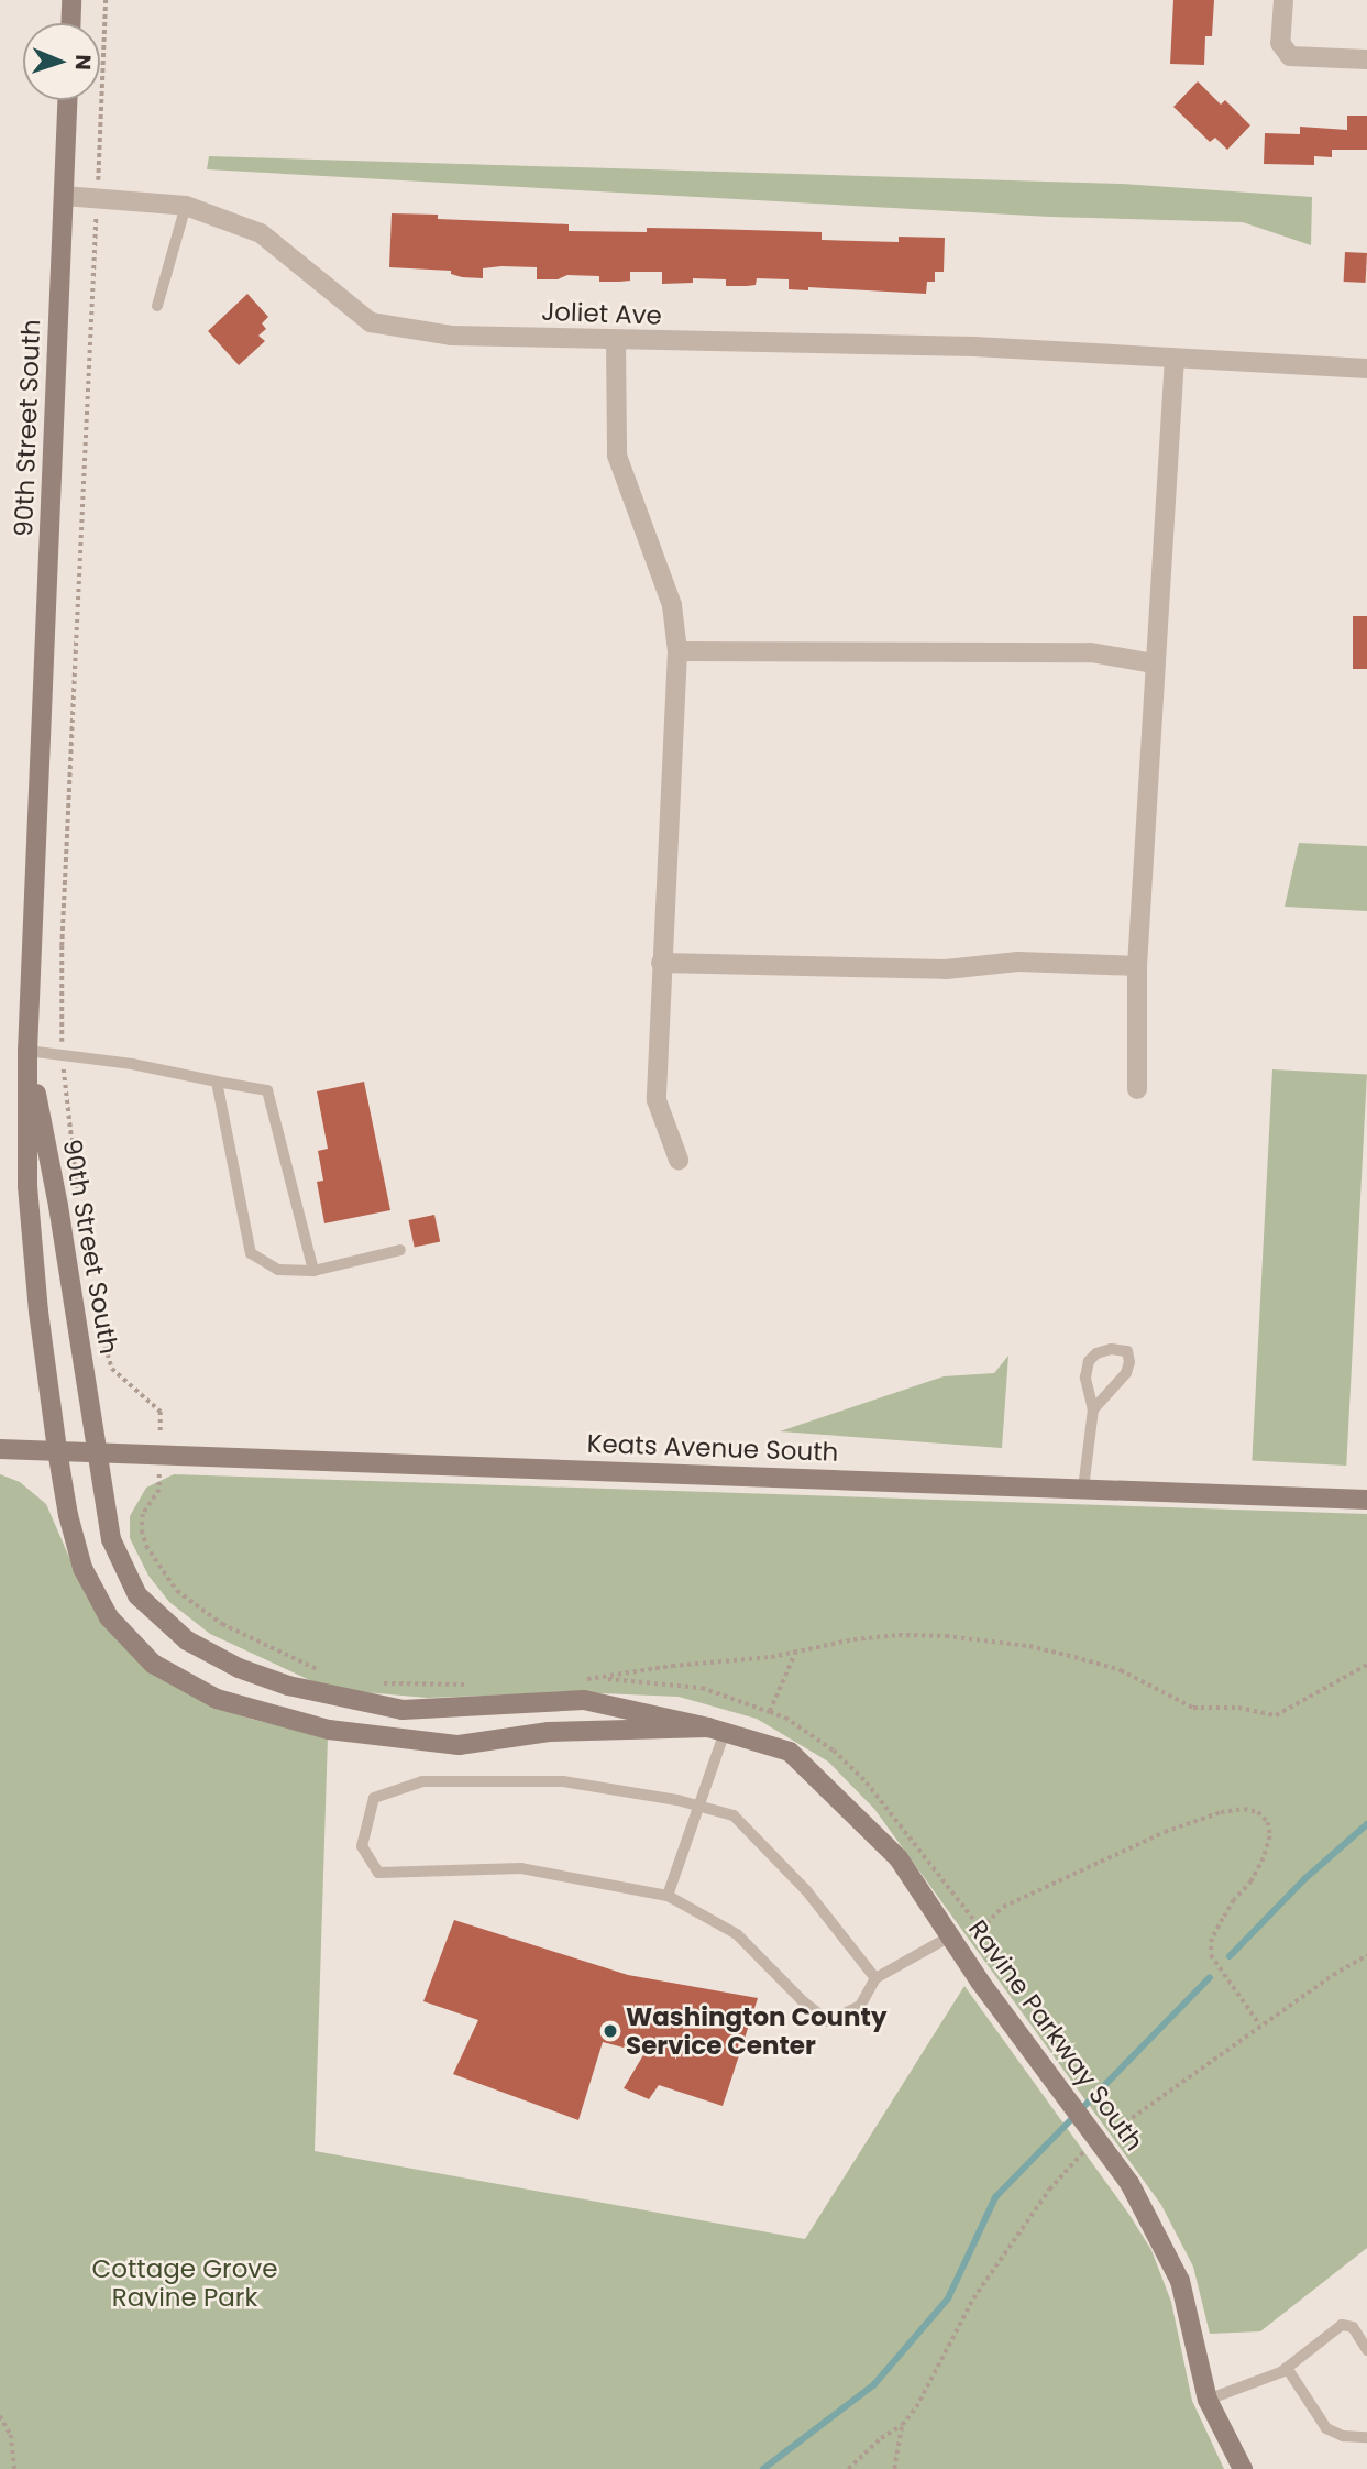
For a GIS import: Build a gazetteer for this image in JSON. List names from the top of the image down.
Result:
{
  "streets": {
    "street": [
      "Joliet Ave",
      "90th Street South",
      "Keats Avenue South",
      "Ravine Parkway South"
    ]
  },
  "crossings": [
    ["Joliet Ave", "90th Street South"],
    ["90th Street South", "Keats Avenue South"],
    ["90th Street South", "Ravine Parkway South"],
    ["Keats Avenue South", "Ravine Parkway South"]
  ],
  "parks": ["Cottage Grove Ravine Park"],
  "places": ["Washington County Service Center"],
  "north": "right"
}
